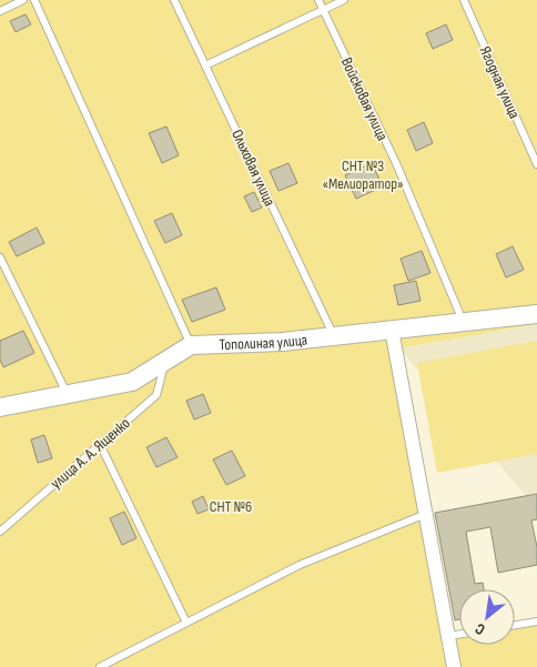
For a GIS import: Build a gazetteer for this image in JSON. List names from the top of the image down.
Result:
{
  "streets": {
    "street": ["Тополиная улица"],
    "lane": [
      "Ягодная улица",
      "Войсковая улица",
      "Ольховая улица",
      "улица А. А. Ященко"
    ]
  },
  "crossings": [
    ["Войсковая улица", "Тополиная улица"],
    ["Ольховая улица", "Тополиная улица"]
  ],
  "parks": ["СНТ №3 «Мелиоратор»", "СНТ №6"],
  "north": "bottom left"
}
